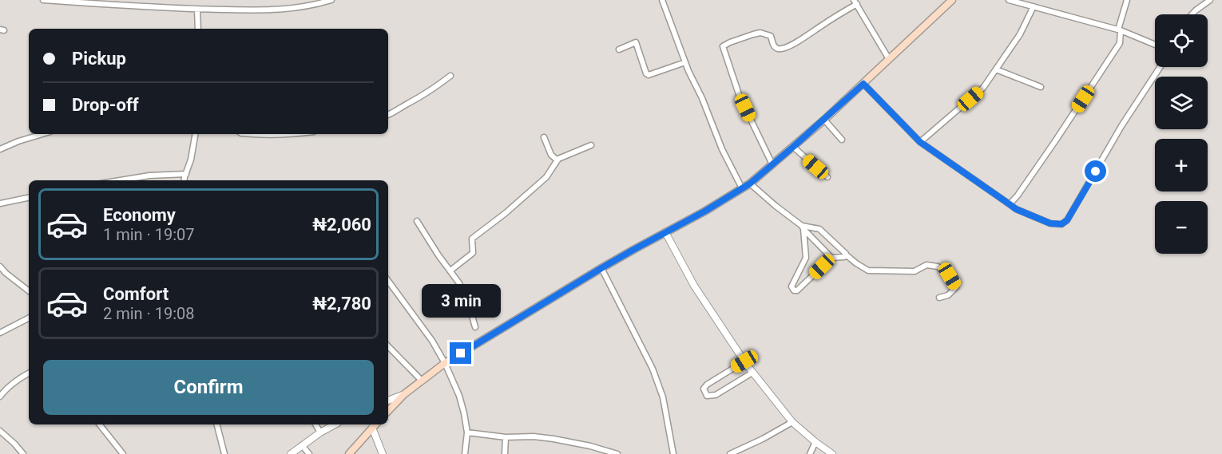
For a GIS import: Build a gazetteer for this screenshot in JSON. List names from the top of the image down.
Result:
{
  "page": {
    "map_buttons": ["+", "−"],
    "banner": ["Pickup", "Drop-off"],
    "list": [
      {
        "name": "Economy",
        "note": "1 min · 19:07",
        "value": "₦2,060"
      },
      {
        "name": "Comfort",
        "note": "2 min · 19:08",
        "value": "₦2,780"
      }
    ],
    "bubble": "3 min",
    "buttons": "Confirm"
  }
}
